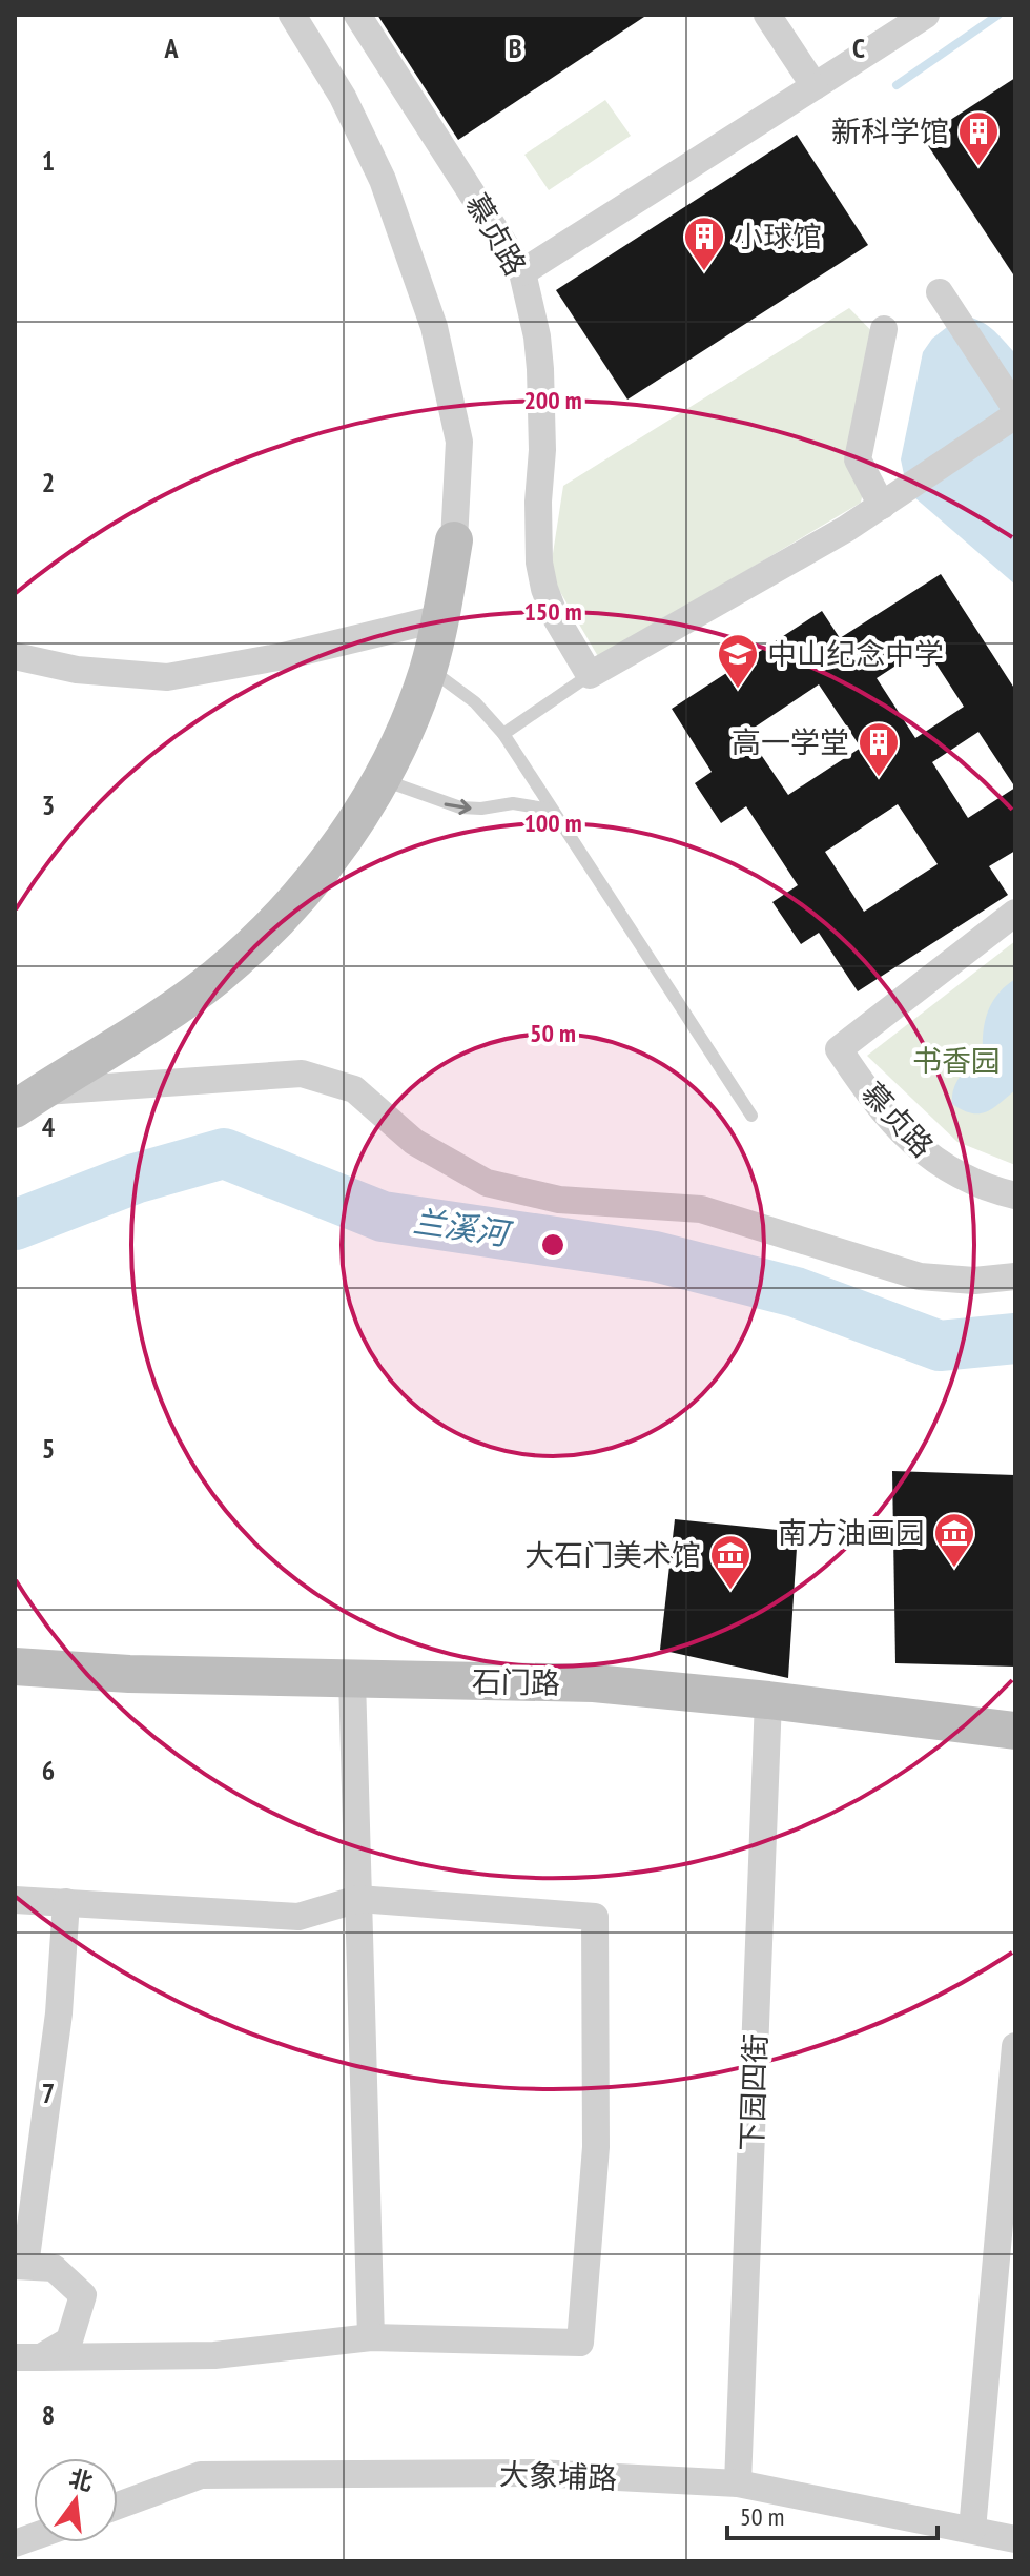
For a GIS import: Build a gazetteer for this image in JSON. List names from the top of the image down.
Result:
{
  "streets": {
    "street": [
      "慕贞路",
      "石门路",
      "下园四街",
      "大象埔路"
    ]
  },
  "crossings": [
    ["石门路", "下园四街"],
    ["下园四街", "大象埔路"]
  ],
  "water": ["兰溪河"],
  "parks": ["书香园"],
  "places": {
    "building": ["新科学馆", "小球馆", "高一学堂"],
    "school or university": ["中山纪念中学"],
    "museum": ["南方油画园", "大石门美术馆"]
  },
  "scale_bar": "50 m",
  "north": "top",
  "grid": {
    "columns": ["A", "B", "C"],
    "rows": [
      "1",
      "2",
      "3",
      "4",
      "5",
      "6",
      "7",
      "8"
    ]
  },
  "rings": [
    "200 m",
    "150 m",
    "100 m",
    "50 m"
  ]
}
